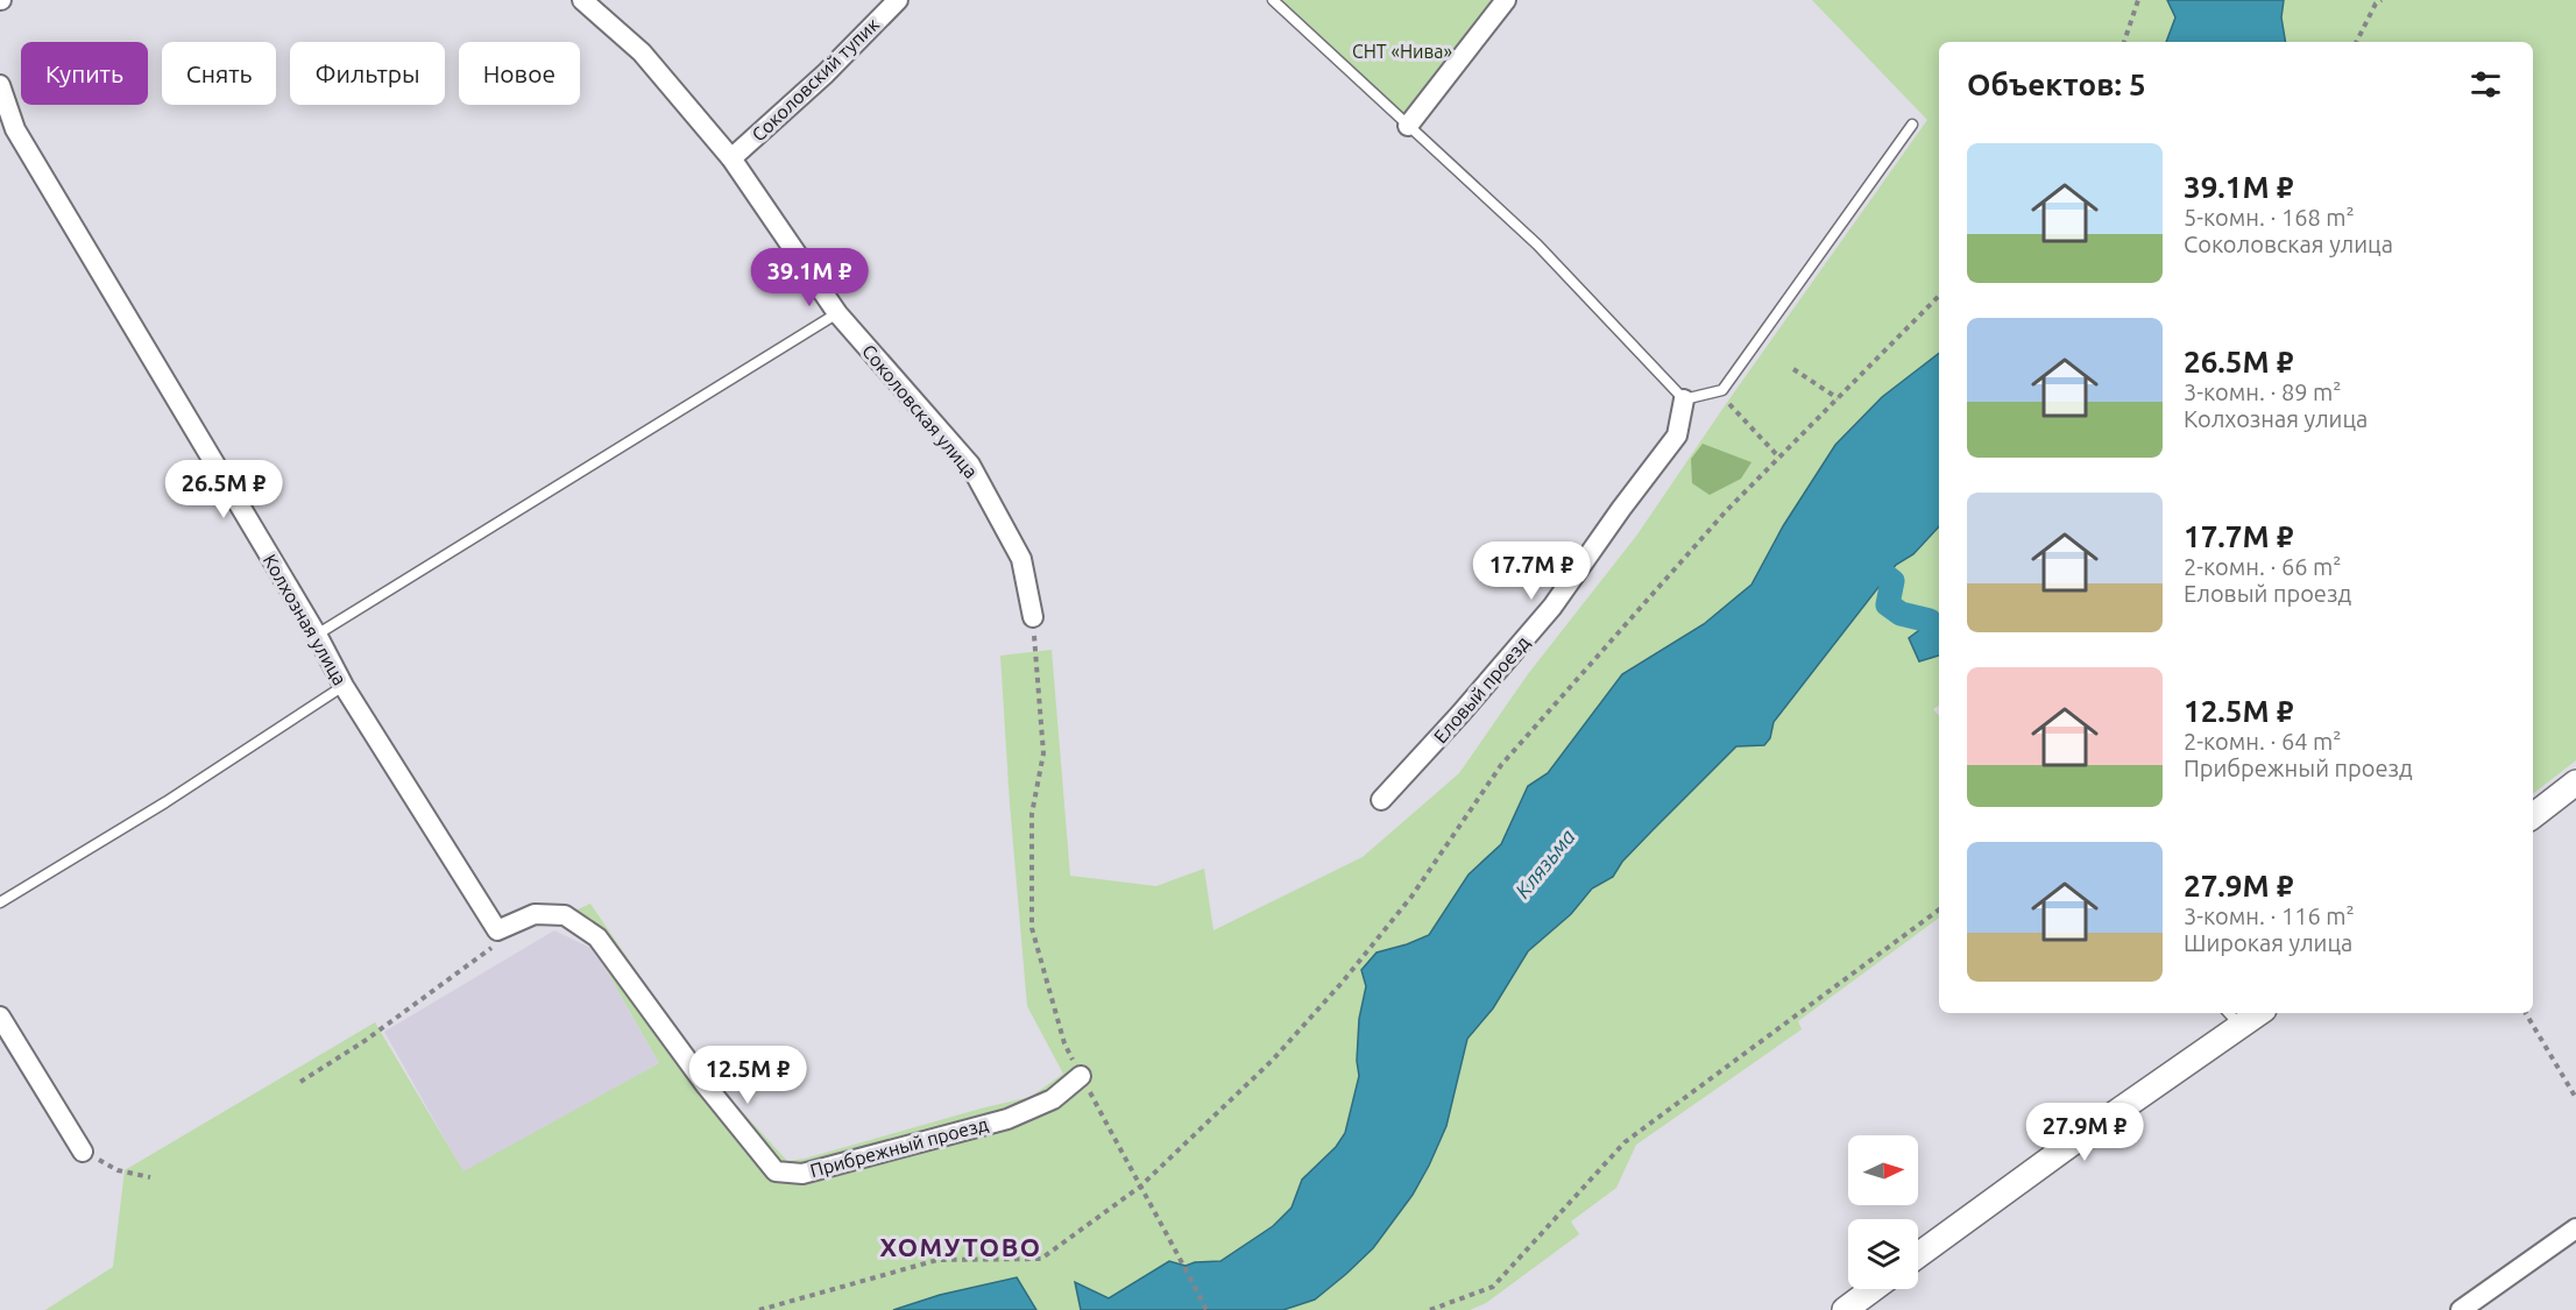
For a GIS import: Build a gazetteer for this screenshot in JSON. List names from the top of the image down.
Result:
{
  "streets": {
    "street": [
      "Соколовский тупик",
      "Соколовская улица",
      "Колхозная улица",
      "Еловый проезд",
      "Прибрежный проезд"
    ]
  },
  "crossings": [
    ["Соколовский тупик", "Соколовская улица"],
    ["Колхозная улица", "Прибрежный проезд"]
  ],
  "districts": ["ХОМУТОВО"],
  "water": ["Клязьма"],
  "parks": ["СНТ «Нива»"],
  "north": "right",
  "page": {
    "chip": [
      "Купить",
      "Снять",
      "Фильтры",
      "Новое"
    ],
    "heading": "Объектов: 5",
    "list": [
      {
        "name": "39.1M ₽",
        "note": "5-комн. · 168 m² · Соколовская улица"
      },
      {
        "name": "26.5M ₽",
        "note": "3-комн. · 89 m² · Колхозная улица"
      },
      {
        "name": "17.7M ₽",
        "note": "2-комн. · 66 m² · Еловый проезд"
      },
      {
        "name": "12.5M ₽",
        "note": "2-комн. · 64 m² · Прибрежный проезд"
      },
      {
        "name": "27.9M ₽",
        "note": "3-комн. · 116 m² · Широкая улица"
      }
    ],
    "price": [
      "39.1M ₽",
      "26.5M ₽",
      "17.7M ₽",
      "12.5M ₽",
      "27.9M ₽"
    ]
  }
}
